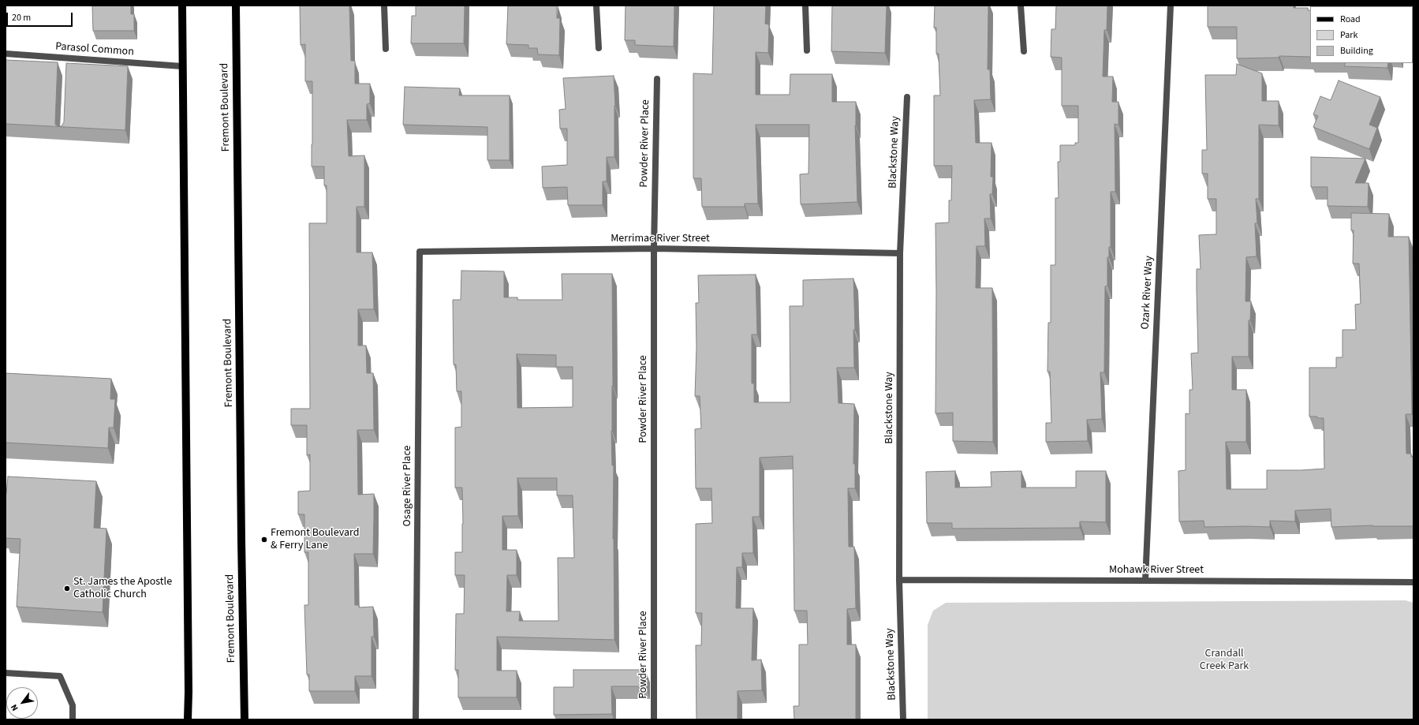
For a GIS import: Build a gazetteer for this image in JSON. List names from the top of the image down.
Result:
{
  "streets": {
    "main road": ["Fremont Boulevard"],
    "street": [
      "Parasol Common",
      "Powder River Place",
      "Blackstone Way",
      "Merrimac River Street",
      "Ozark River Way",
      "Osage River Place",
      "Mohawk River Street"
    ]
  },
  "crossings": [
    ["Powder River Place", "Merrimac River Street"],
    ["Blackstone Way", "Merrimac River Street"],
    ["Blackstone Way", "Mohawk River Street"],
    ["Merrimac River Street", "Osage River Place"],
    ["Ozark River Way", "Mohawk River Street"]
  ],
  "parks": ["Crandall Creek Park"],
  "places": ["Fremont Boulevard & Ferry Lane", "St. James the Apostle Catholic Church"],
  "legend": ["Road", "Park", "Building"],
  "scale_bar": "20 m",
  "north": "bottom left"
}
